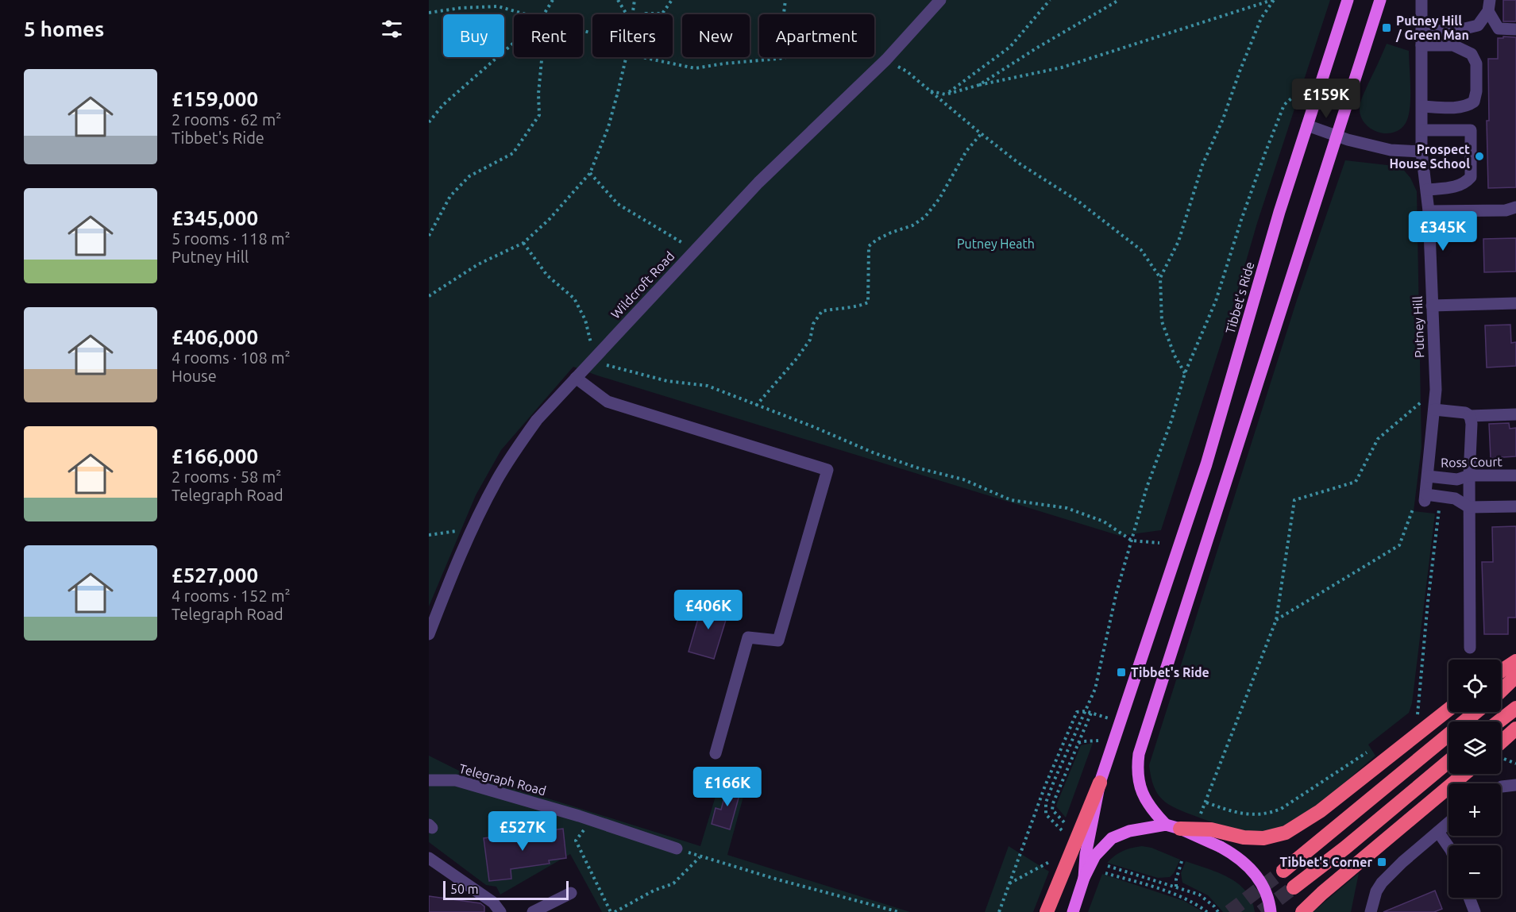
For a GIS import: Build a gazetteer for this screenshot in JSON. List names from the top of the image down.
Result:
{
  "streets": {
    "main road": ["Tibbet's Ride"],
    "street": [
      "Wildcroft Road",
      "Putney Hill",
      "Ross Court",
      "Telegraph Road"
    ]
  },
  "crossings": [
    ["Putney Hill", "Ross Court"]
  ],
  "parks": ["Putney Heath"],
  "places": {
    "transit": ["Putney Hill / Green Man", "Tibbet's Ride", "Tibbet's Corner"],
    "other": ["Prospect House School"]
  },
  "scale_bar": "50 m",
  "page": {
    "heading": "5 homes",
    "chip": [
      "Buy",
      "Rent",
      "Filters",
      "New",
      "Apartment"
    ],
    "list": [
      {
        "name": "£159,000",
        "note": "2 rooms · 62 m² · Tibbet's Ride"
      },
      {
        "name": "£345,000",
        "note": "5 rooms · 118 m² · Putney Hill"
      },
      {
        "name": "£406,000",
        "note": "4 rooms · 108 m² · House"
      },
      {
        "name": "£166,000",
        "note": "2 rooms · 58 m² · Telegraph Road"
      },
      {
        "name": "£527,000",
        "note": "4 rooms · 152 m² · Telegraph Road"
      }
    ],
    "price": [
      "£159K",
      "£345K",
      "£406K",
      "£166K",
      "£527K"
    ],
    "map_buttons": ["+", "−"],
    "scale": "50 m"
  }
}
